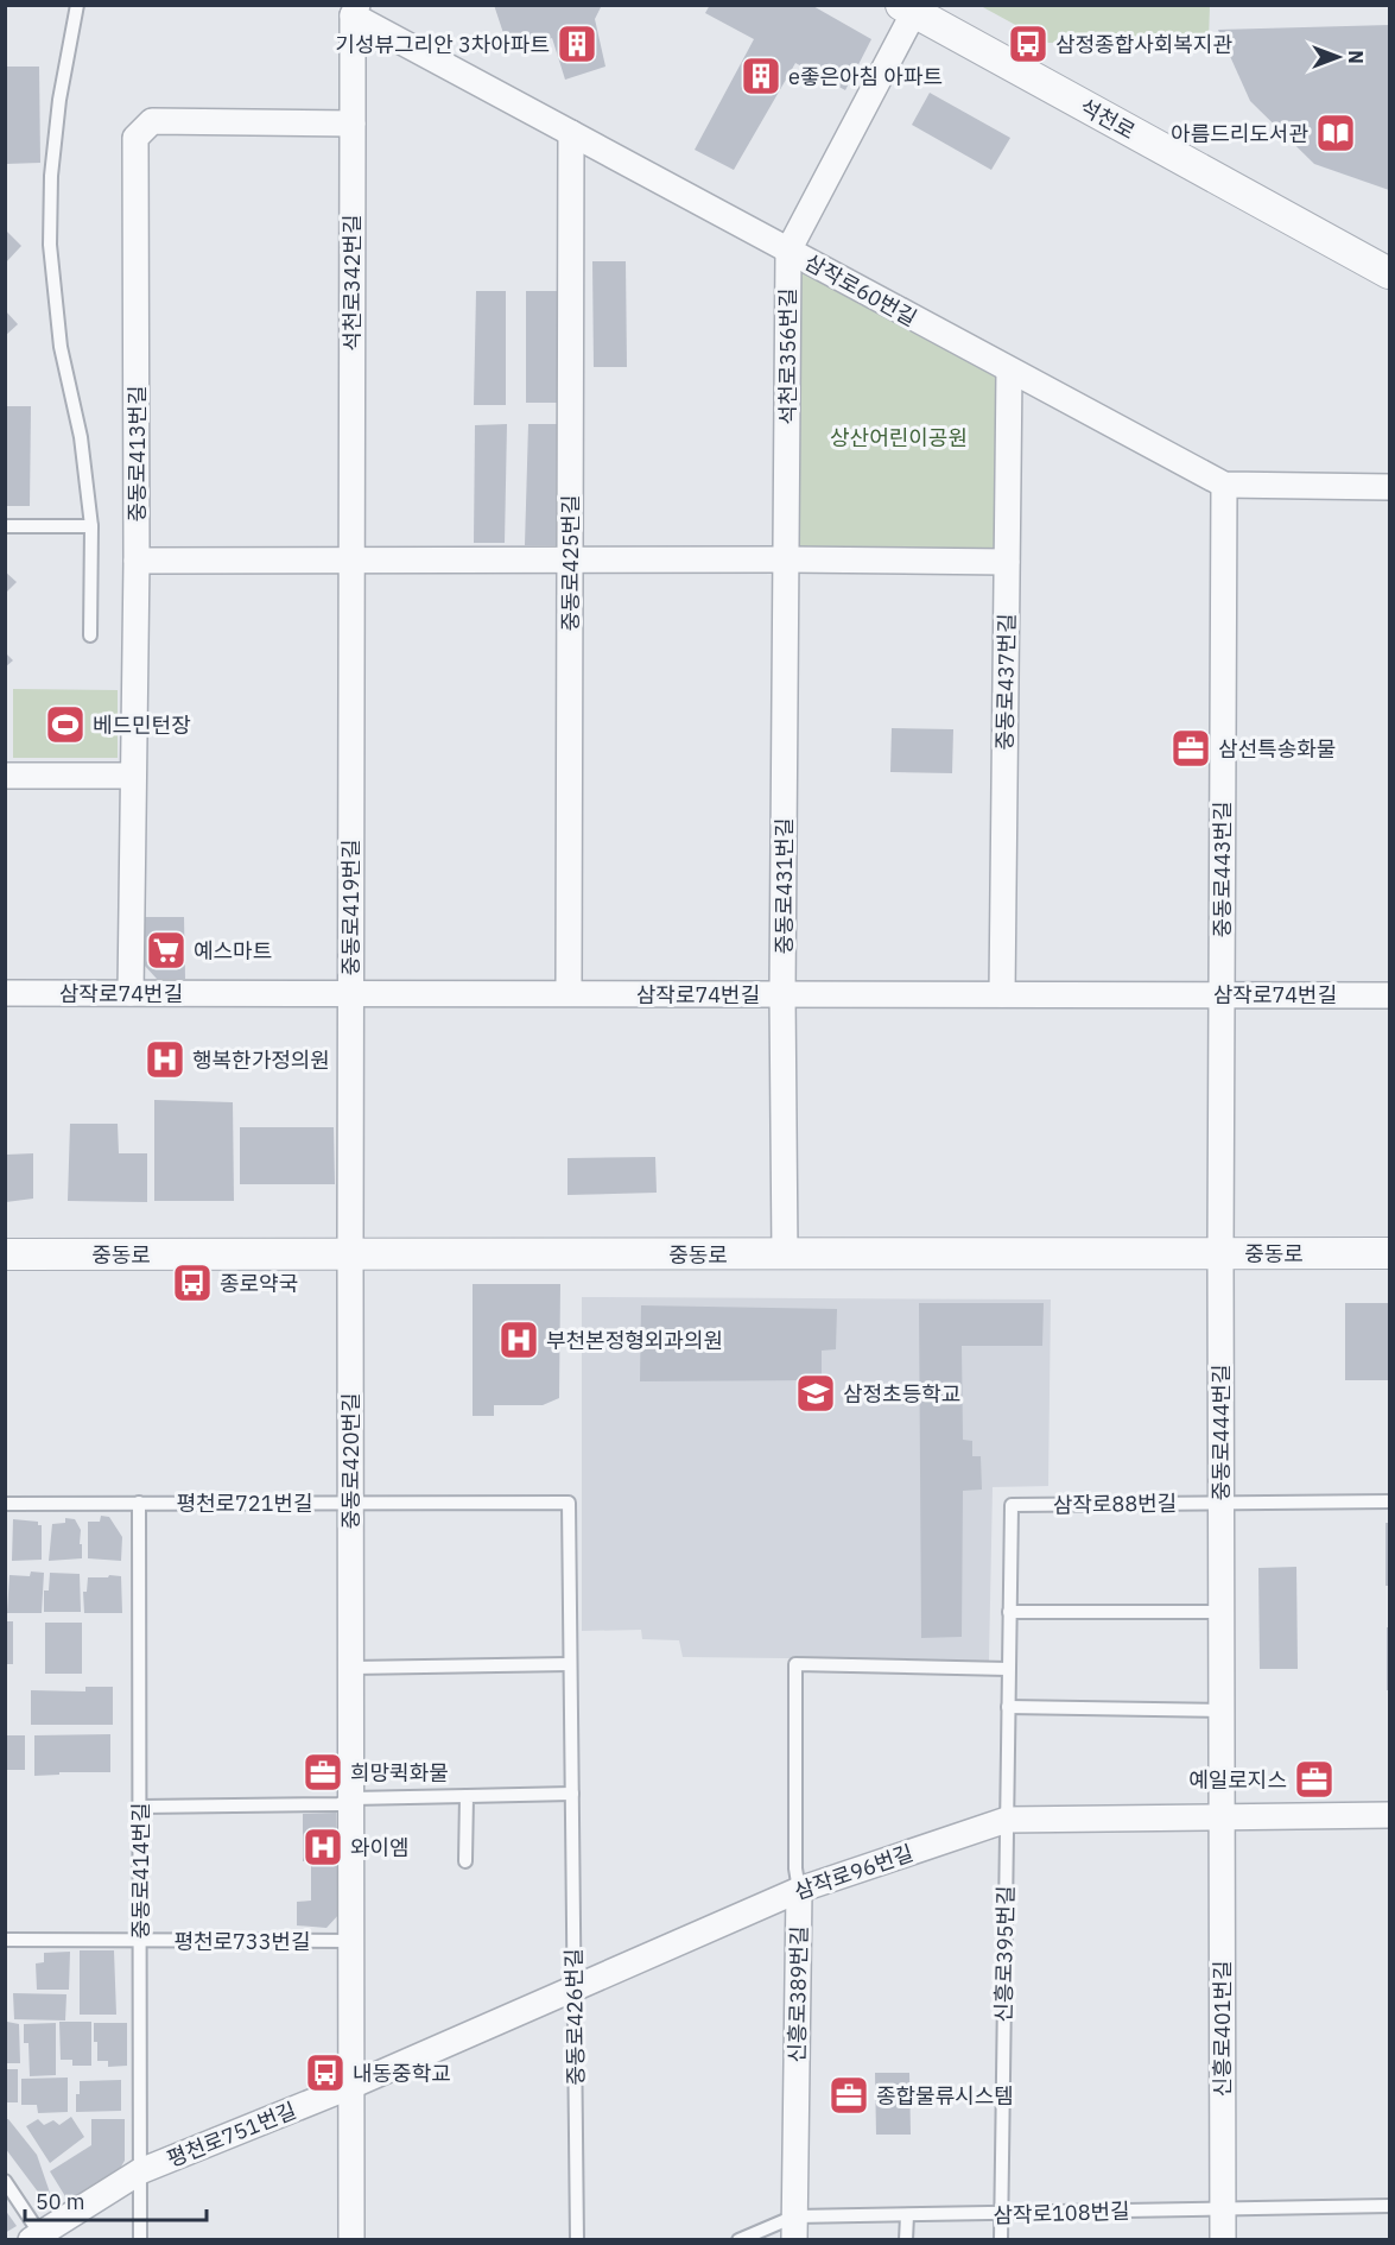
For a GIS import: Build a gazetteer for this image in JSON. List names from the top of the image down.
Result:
{
  "streets": {
    "street": [
      "석천로",
      "석천로342번길",
      "삼작로60번길",
      "석천로356번길",
      "중동로413번길",
      "중동로425번길",
      "중동로437번길",
      "중동로443번길",
      "중동로431번길",
      "중동로419번길",
      "삼작로74번길",
      "중동로",
      "중동로444번길",
      "중동로420번길",
      "삼작로96번길",
      "신흥로389번길",
      "신흥로401번길",
      "평천로751번길"
    ],
    "lane": [
      "평천로721번길",
      "삼작로88번길",
      "중동로414번길",
      "평천로733번길",
      "신흥로395번길",
      "중동로426번길",
      "삼작로108번길"
    ]
  },
  "crossings": [
    ["석천로", "석천로356번길"],
    ["석천로342번길", "삼작로60번길"],
    ["석천로342번길", "중동로413번길"],
    ["석천로342번길", "중동로419번길"],
    ["삼작로60번길", "석천로356번길"],
    ["삼작로60번길", "중동로425번길"],
    ["삼작로60번길", "중동로437번길"],
    ["삼작로60번길", "중동로443번길"],
    ["석천로356번길", "중동로431번길"],
    ["중동로413번길", "삼작로74번길"],
    ["중동로425번길", "삼작로74번길"],
    ["중동로437번길", "삼작로74번길"],
    ["중동로443번길", "삼작로74번길"],
    ["중동로443번길", "중동로"],
    ["중동로443번길", "중동로444번길"],
    ["중동로431번길", "삼작로74번길"],
    ["중동로431번길", "중동로"],
    ["중동로419번길", "삼작로74번길"],
    ["중동로419번길", "중동로"],
    ["중동로419번길", "중동로420번길"],
    ["중동로", "중동로444번길"],
    ["중동로", "중동로420번길"],
    ["중동로444번길", "삼작로88번길"],
    ["중동로444번길", "삼작로96번길"],
    ["중동로444번길", "신흥로401번길"],
    ["중동로420번길", "평천로721번길"],
    ["중동로420번길", "삼작로96번길"],
    ["중동로420번길", "평천로733번길"],
    ["중동로420번길", "평천로751번길"],
    ["평천로721번길", "중동로414번길"],
    ["평천로721번길", "중동로426번길"],
    ["삼작로88번길", "신흥로395번길"],
    ["중동로414번길", "평천로733번길"],
    ["중동로414번길", "평천로751번길"],
    ["삼작로96번길", "신흥로395번길"],
    ["삼작로96번길", "신흥로389번길"],
    ["삼작로96번길", "중동로426번길"],
    ["삼작로96번길", "신흥로401번길"],
    ["삼작로96번길", "평천로751번길"],
    ["신흥로395번길", "신흥로389번길"],
    ["신흥로395번길", "삼작로108번길"],
    ["신흥로389번길", "삼작로108번길"],
    ["신흥로401번길", "삼작로108번길"]
  ],
  "parks": ["상산어린이공원"],
  "places": {
    "building": ["기성뷰그리안 3차아파트", "e좋은아침 아파트"],
    "bus stop": ["삼정종합사회복지관", "종로약국", "내동중학교"],
    "library": ["아름드리도서관"],
    "sports": ["베드민턴장"],
    "office": [
      "삼선특송화물",
      "희망퀵화물",
      "예일로지스",
      "종합물류시스템"
    ],
    "supermarket": ["예스마트"],
    "hospital": ["행복한가정의원", "부천본정형외과의원", "와이엠"],
    "school or university": ["삼정초등학교"]
  },
  "scale_bar": "50 m",
  "north": "right"
}
